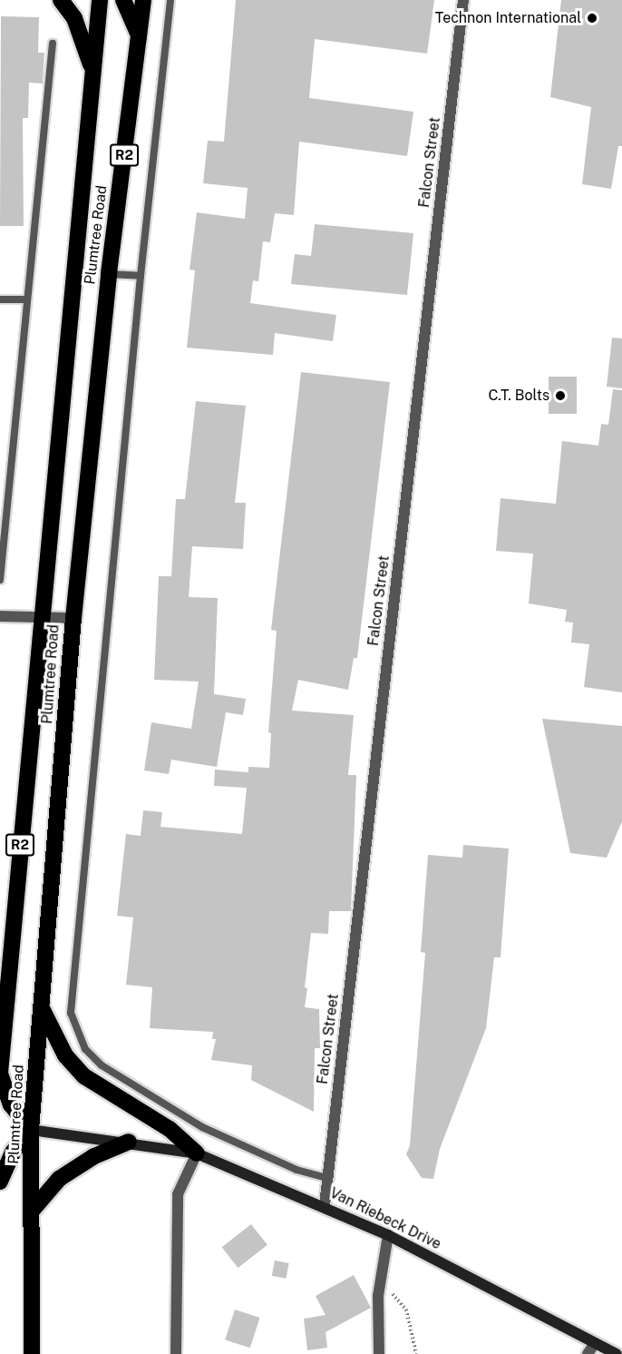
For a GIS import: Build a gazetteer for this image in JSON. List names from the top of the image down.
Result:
{
  "streets": {
    "highway": ["R2", "Plumtree Road"],
    "street": ["Falcon Street", "Van Riebeck Drive"]
  },
  "crossings": [
    ["Falcon Street", "Van Riebeck Drive"],
    ["Plumtree Road", "Van Riebeck Drive"]
  ],
  "places": ["Technon International", "C.T. Bolts"]
}
